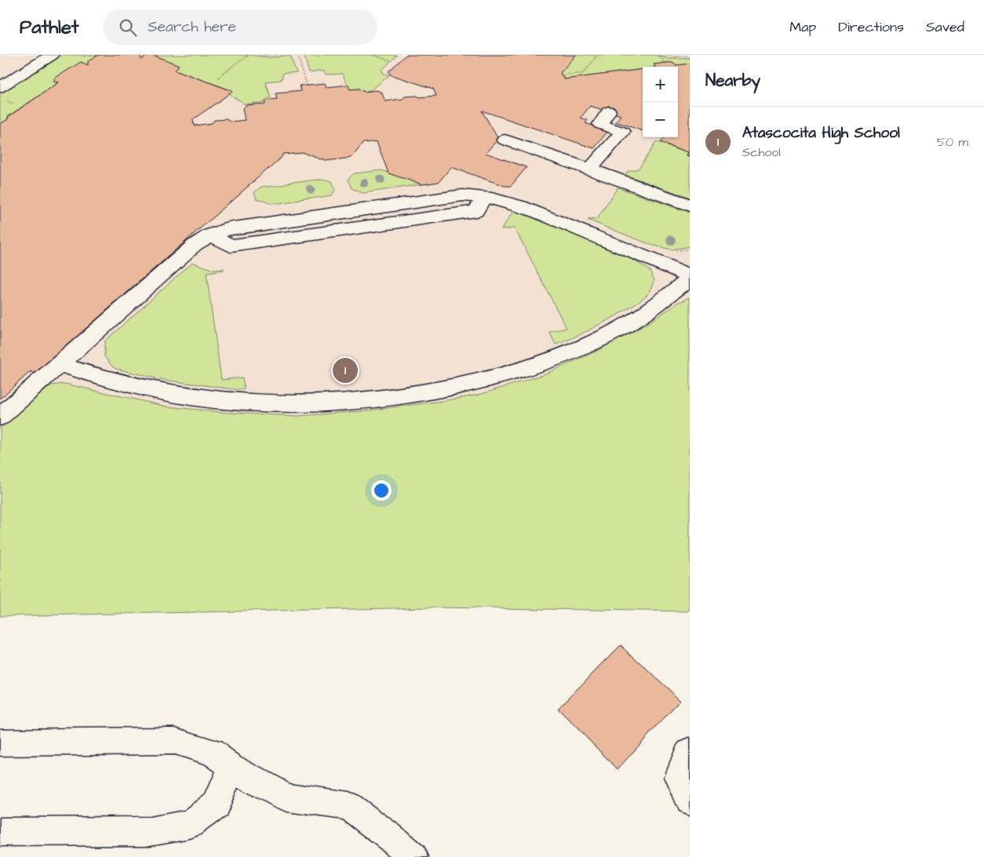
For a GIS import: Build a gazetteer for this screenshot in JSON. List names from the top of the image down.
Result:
{
  "page": {
    "header": "Pathlet",
    "search": "Search here",
    "nav": ["Map", "Directions", "Saved"],
    "heading": "Nearby",
    "map_buttons": ["+", "−"],
    "list": [
      {
        "mark": "1",
        "name": "Atascocita High School",
        "note": "School",
        "value": "50 m"
      }
    ],
    "pins": "1"
  }
}
